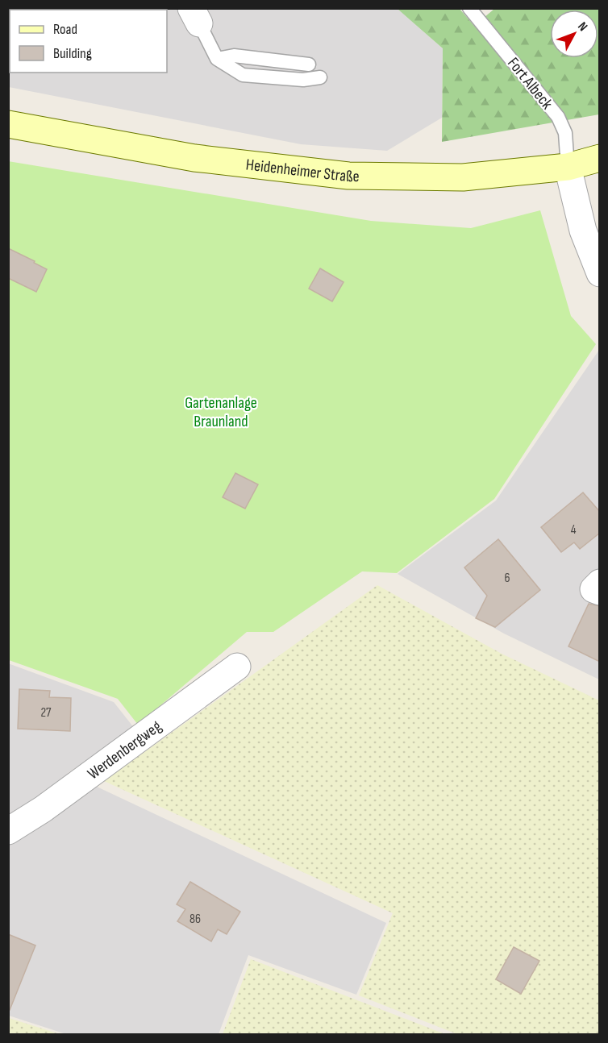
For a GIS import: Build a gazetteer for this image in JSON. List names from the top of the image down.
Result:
{
  "streets": {
    "main road": ["Heidenheimer Straße"],
    "street": ["Werdenbergweg"],
    "lane": ["Fort Albeck"]
  },
  "crossings": [
    ["Fort Albeck", "Heidenheimer Straße"]
  ],
  "parks": ["Gartenanlage Braunland"],
  "house_numbers": [
    "4",
    "6",
    "27",
    "86"
  ],
  "legend": ["Road", "Building"],
  "north": "top right"
}
